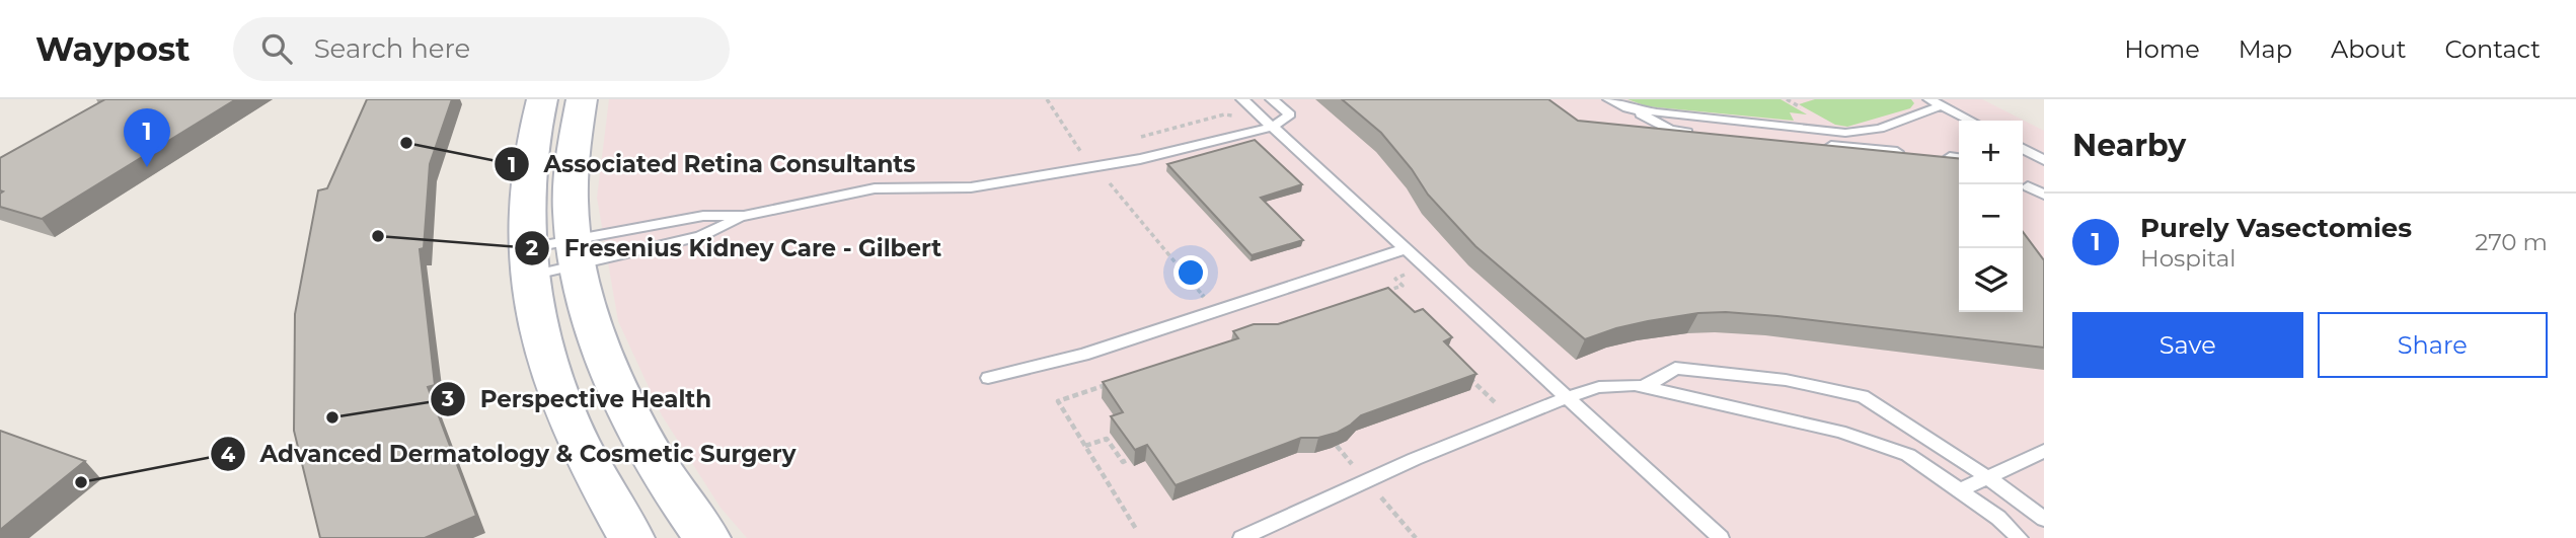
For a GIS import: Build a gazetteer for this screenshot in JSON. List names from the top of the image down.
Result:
{
  "places": [
    "Associated Retina Consultants",
    "Fresenius Kidney Care - Gilbert",
    "Perspective Health",
    "Advanced Dermatology & Cosmetic Surgery"
  ],
  "page": {
    "header": "Waypost",
    "search": "Search here",
    "nav": [
      "Home",
      "Map",
      "About",
      "Contact"
    ],
    "heading": "Nearby",
    "pins": "1",
    "map_buttons": ["+", "−"],
    "list": [
      {
        "mark": "1",
        "name": "Purely Vasectomies",
        "note": "Hospital",
        "value": "270 m"
      }
    ],
    "buttons": ["Save", "Share"]
  }
}
